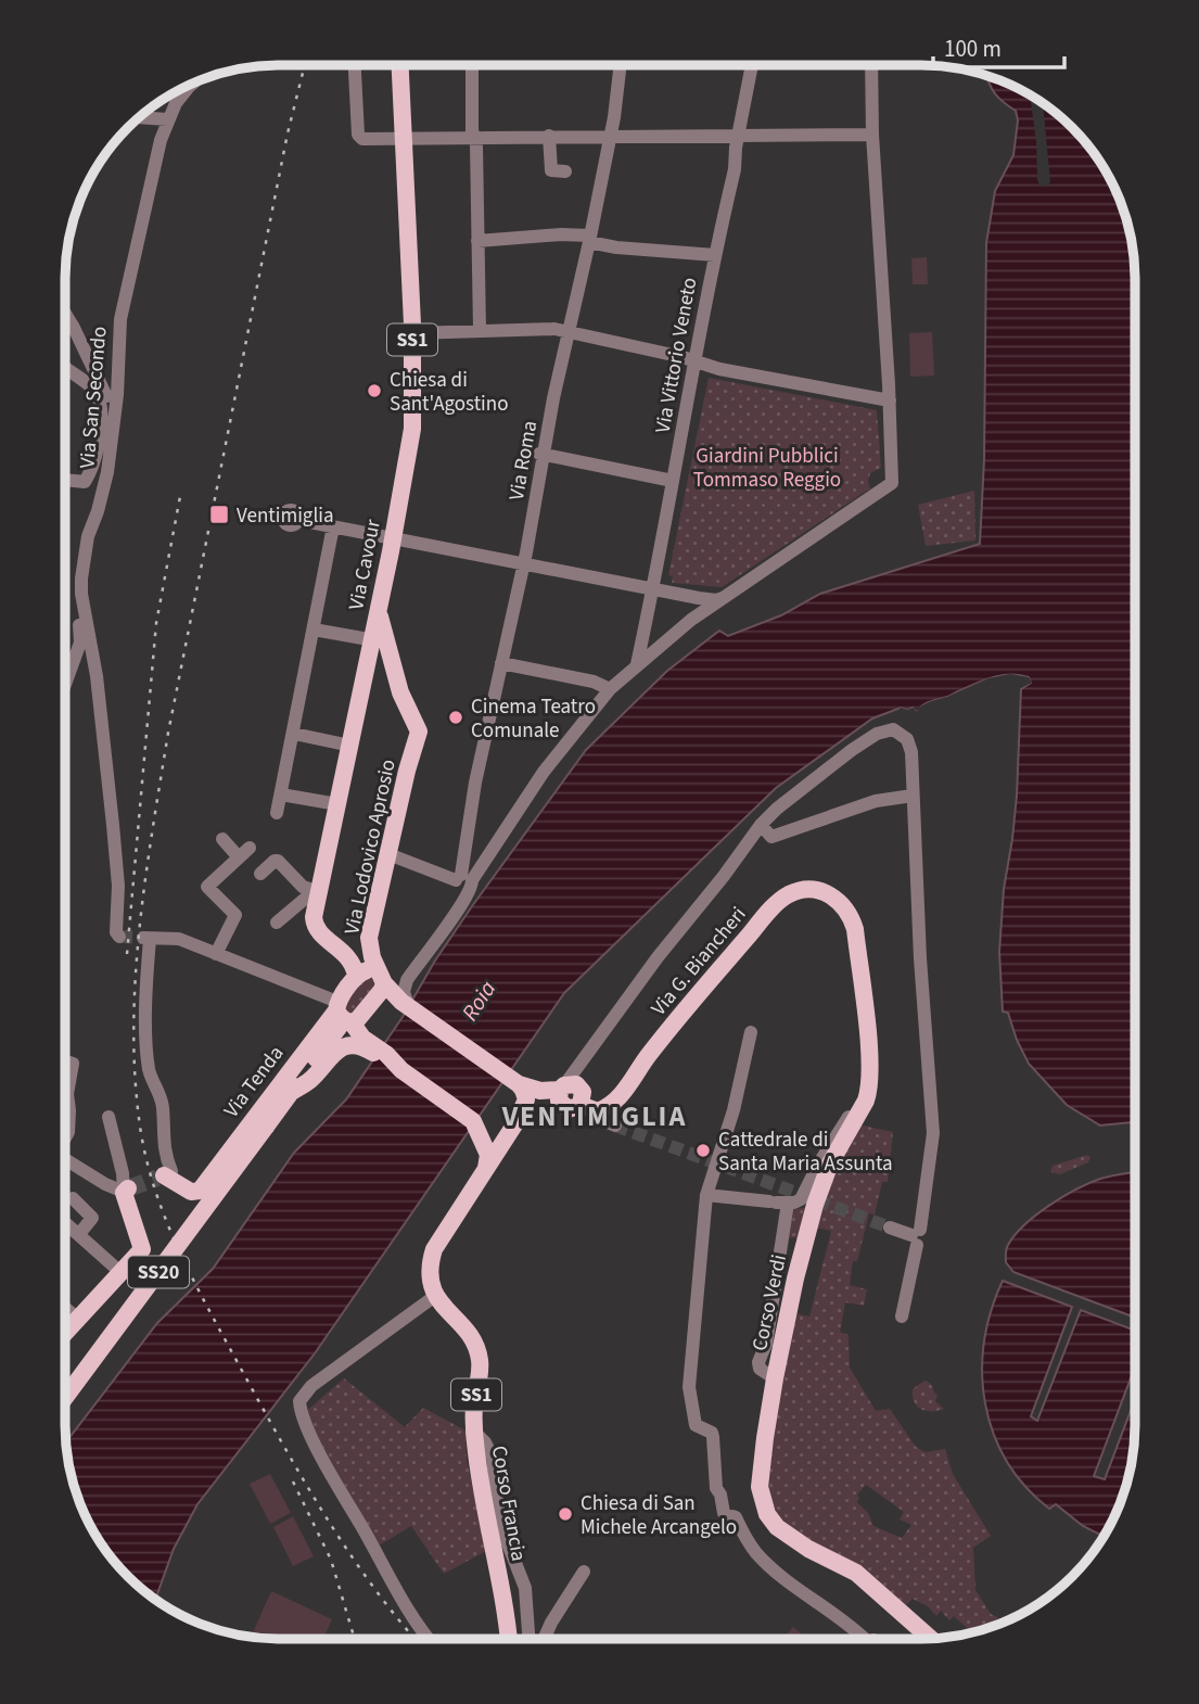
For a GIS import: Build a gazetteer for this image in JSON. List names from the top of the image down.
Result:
{
  "streets": {
    "main road": [
      "SS1",
      "Via Cavour",
      "Via Lodovico Aprosio",
      "Via G. Biancheri",
      "Via Tenda",
      "SS20",
      "Corso Verdi",
      "Corso Francia"
    ],
    "street": ["Via Vittorio Veneto", "Via San Secondo", "Via Roma"]
  },
  "crossings": [
    ["SS1", "Via Cavour"],
    ["Via Cavour", "Via Lodovico Aprosio"],
    ["Via G. Biancheri", "Corso Verdi"],
    ["Via Tenda", "SS20"]
  ],
  "districts": ["VENTIMIGLIA"],
  "water": ["Roia"],
  "parks": ["Giardini Pubblici Tommaso Reggio"],
  "places": {
    "other": [
      "Chiesa di Sant'Agostino",
      "Cinema Teatro Comunale",
      "Cattedrale di Santa Maria Assunta",
      "Chiesa di San Michele Arcangelo"
    ],
    "transit": ["Ventimiglia"]
  },
  "scale_bar": "100 m"
}
